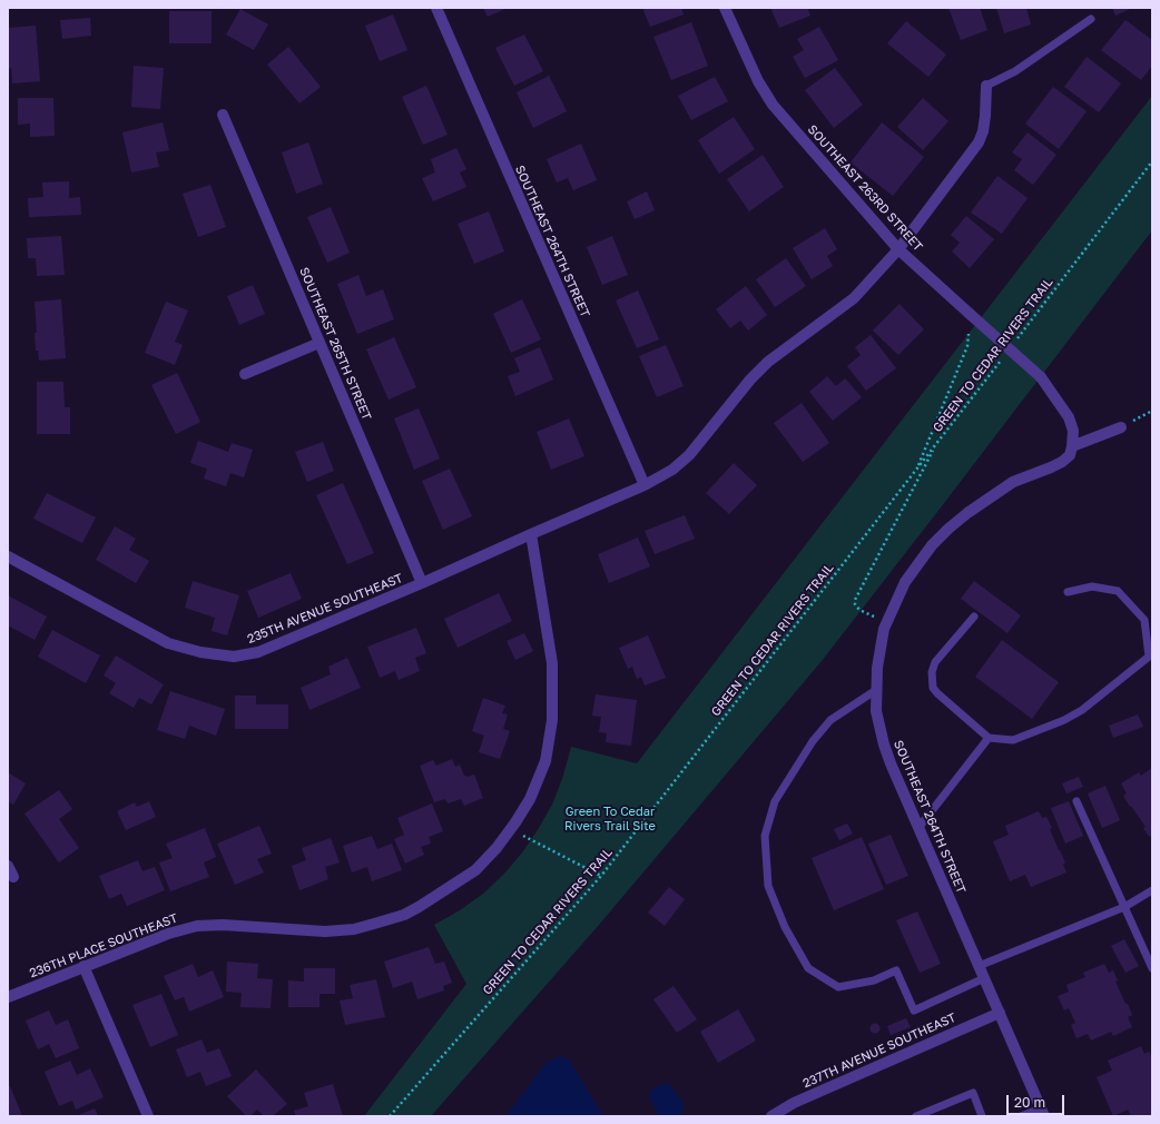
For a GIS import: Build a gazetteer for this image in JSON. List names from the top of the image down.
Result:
{
  "streets": {
    "street": [
      "SOUTHEAST 263RD STREET",
      "SOUTHEAST 264TH STREET",
      "SOUTHEAST 265TH STREET",
      "235TH AVENUE SOUTHEAST",
      "236TH PLACE SOUTHEAST",
      "237TH AVENUE SOUTHEAST"
    ],
    "path": ["GREEN TO CEDAR RIVERS TRAIL"]
  },
  "crossings": [
    ["SOUTHEAST 263RD STREET", "SOUTHEAST 264TH STREET"],
    ["SOUTHEAST 263RD STREET", "235TH AVENUE SOUTHEAST"],
    ["SOUTHEAST 264TH STREET", "235TH AVENUE SOUTHEAST"],
    ["SOUTHEAST 264TH STREET", "237TH AVENUE SOUTHEAST"],
    ["SOUTHEAST 265TH STREET", "235TH AVENUE SOUTHEAST"],
    ["235TH AVENUE SOUTHEAST", "236TH PLACE SOUTHEAST"]
  ],
  "parks": ["Green To Cedar Rivers Trail Site"],
  "scale_bar": "20 m"
}
